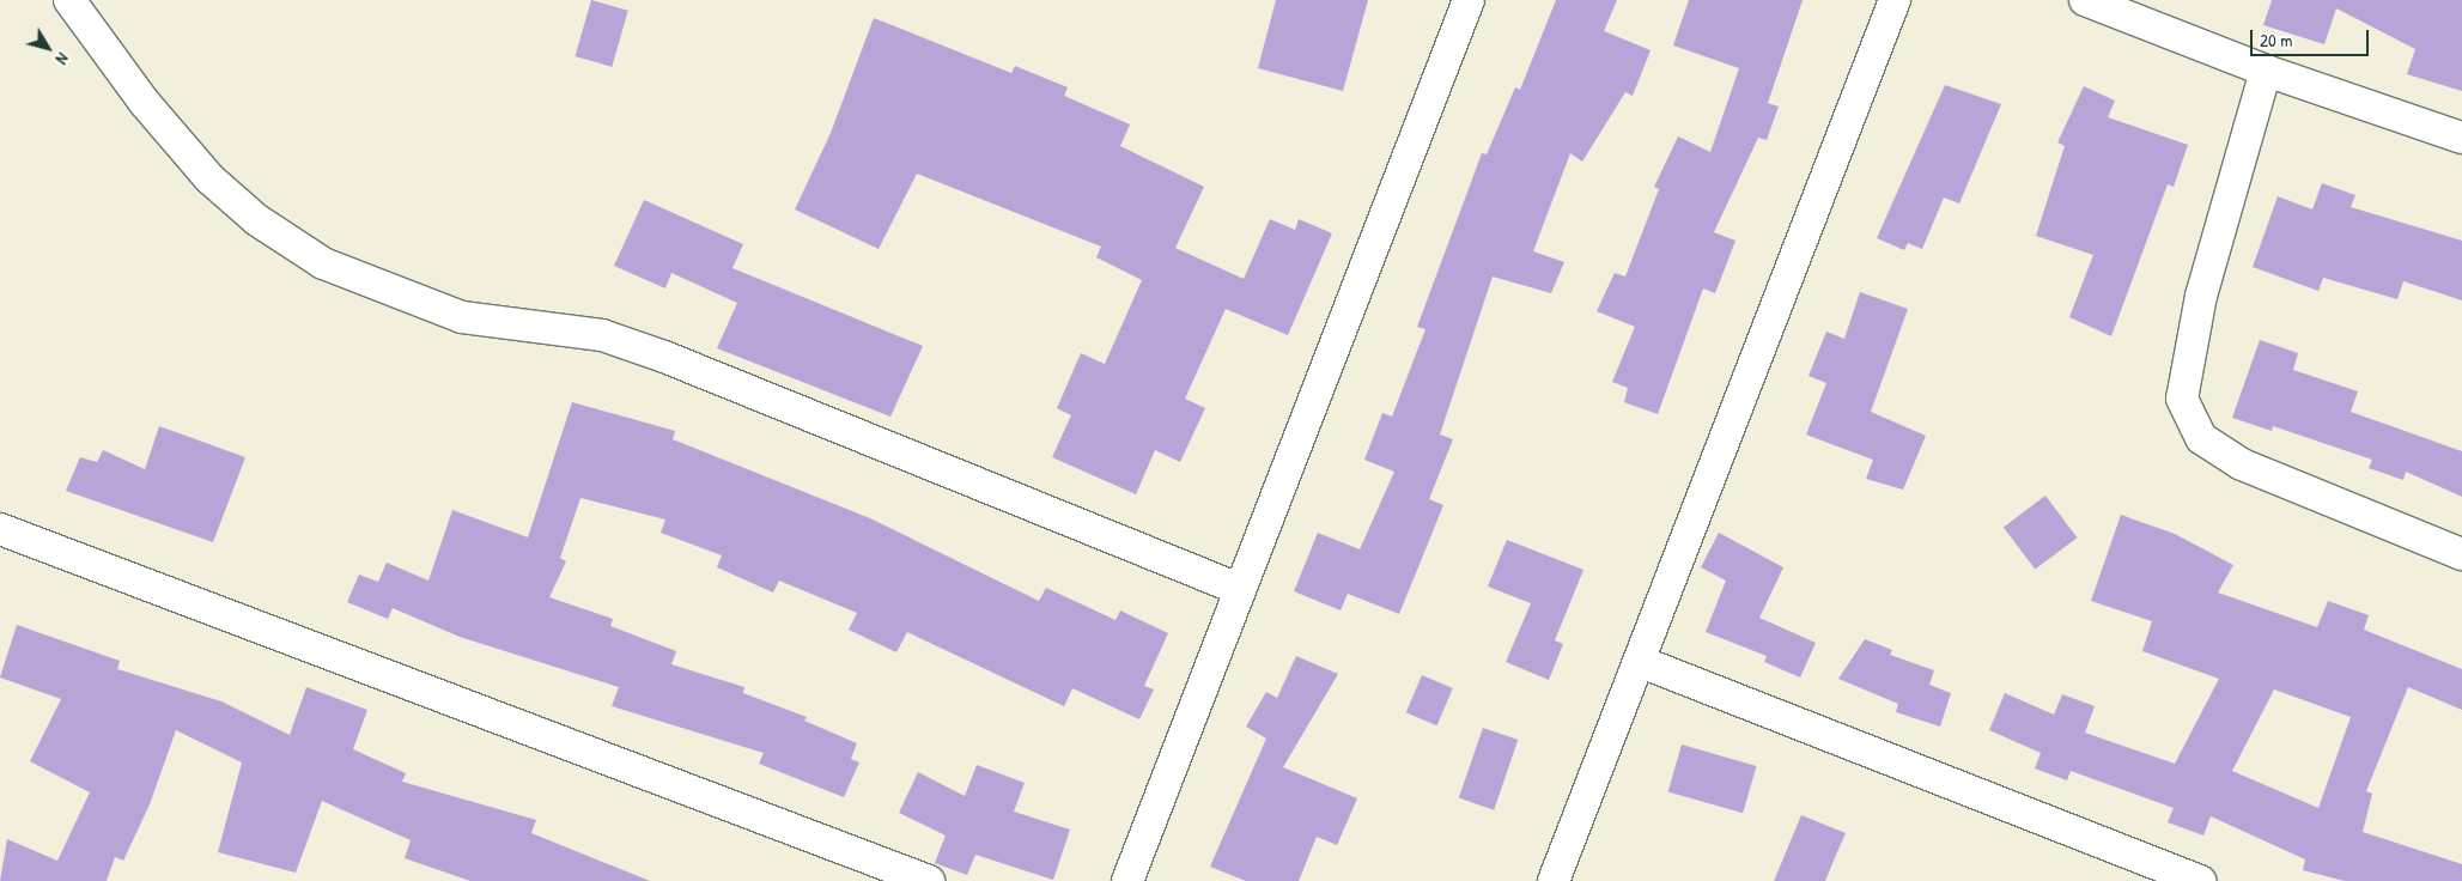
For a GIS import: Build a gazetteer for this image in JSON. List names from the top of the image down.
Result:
{
  "scale_bar": "20 m",
  "north": "bottom right"
}
